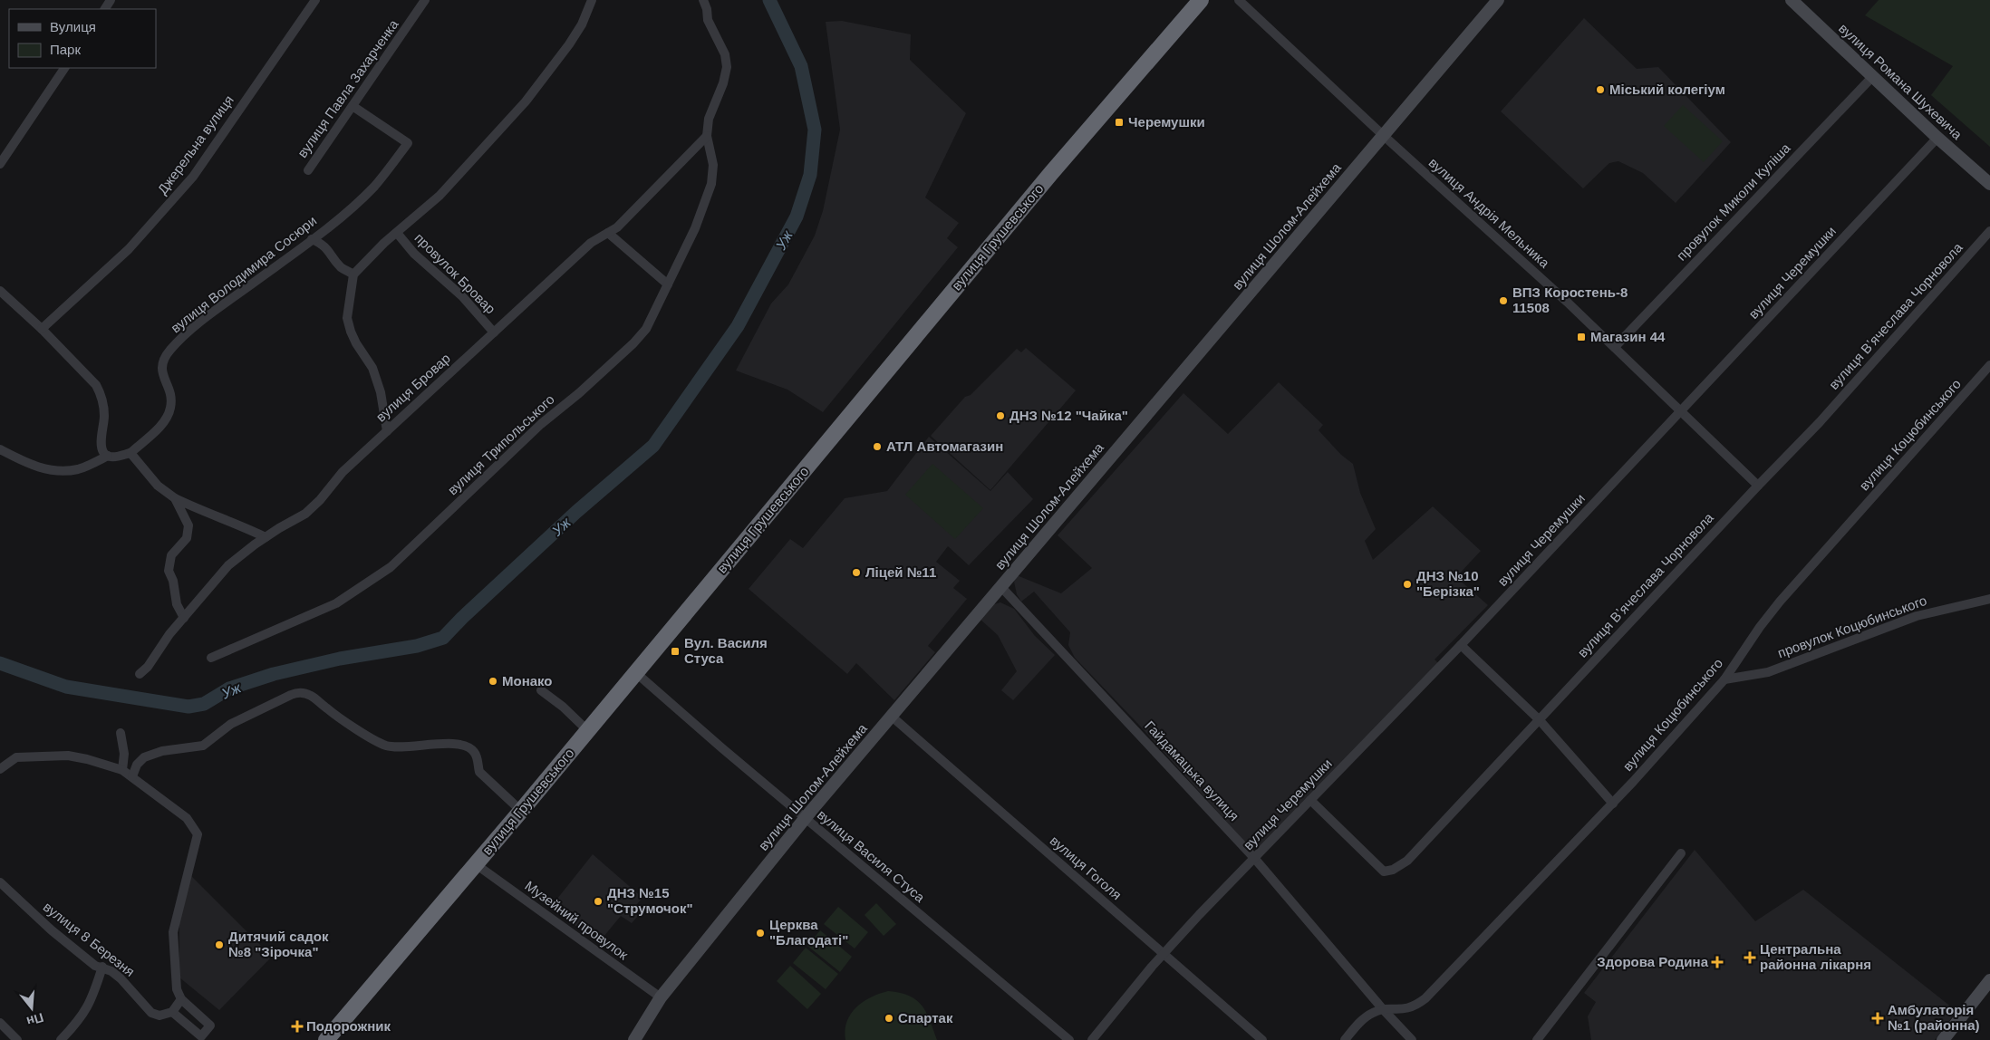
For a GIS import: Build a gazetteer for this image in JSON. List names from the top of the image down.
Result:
{
  "streets": {
    "highway": ["вулиця Грушевського"],
    "street": [
      "вулиця Романа Шухевича",
      "вулиця Павла Захарченка",
      "Джерельна вулиця",
      "провулок Миколи Куліша",
      "вулиця Андрія Мельника",
      "вулиця Шолом-Алейхема",
      "вулиця Черемушки",
      "провулок Бровар",
      "вулиця Володимира Сосюри",
      "вулиця Вʼячеслава Чорновола",
      "вулиця Бровар",
      "вулиця Коцюбинського",
      "вулиця Трипольського",
      "провулок Коцюбинського",
      "Гайдамацька вулиця",
      "вулиця Василя Стуса",
      "вулиця Гоголя",
      "Музейний провулок",
      "вулиця 8 Березня"
    ]
  },
  "crossings": [
    ["вулиця Романа Шухевича", "провулок Миколи Куліша"],
    ["вулиця Романа Шухевича", "вулиця Черемушки"],
    ["вулиця Павла Захарченка", "вулиця Володимира Сосюри"],
    ["провулок Миколи Куліша", "вулиця Андрія Мельника"],
    ["вулиця Андрія Мельника", "вулиця Шолом-Алейхема"],
    ["вулиця Андрія Мельника", "вулиця Черемушки"],
    ["вулиця Андрія Мельника", "вулиця Вʼячеслава Чорновола"],
    ["вулиця Шолом-Алейхема", "Гайдамацька вулиця"],
    ["вулиця Шолом-Алейхема", "вулиця Василя Стуса"],
    ["вулиця Шолом-Алейхема", "вулиця Гоголя"],
    ["вулиця Шолом-Алейхема", "Музейний провулок"],
    ["вулиця Грушевського", "вулиця Василя Стуса"],
    ["вулиця Грушевського", "Музейний провулок"],
    ["вулиця Черемушки", "вулиця Вʼячеслава Чорновола"],
    ["вулиця Черемушки", "Гайдамацька вулиця"],
    ["вулиця Черемушки", "вулиця Гоголя"],
    ["провулок Бровар", "вулиця Бровар"],
    ["вулиця Бровар", "вулиця Трипольського"],
    ["вулиця Коцюбинського", "провулок Коцюбинського"],
    ["вулиця Коцюбинського", "Гайдамацька вулиця"]
  ],
  "water": ["Уж"],
  "places": {
    "other": [
      "Міський колегіум",
      "ВПЗ Коростень-8 11508",
      "ДНЗ №12 \"Чайка\"",
      "АТЛ Автомагазин",
      "Ліцей №11",
      "ДНЗ №10 \"Берізка\"",
      "Монако",
      "ДНЗ №15 \"Струмочок\"",
      "Церква \"Благодаті\"",
      "Дитячий садок №8 \"Зірочка\"",
      "Спартак"
    ],
    "transit": ["Черемушки", "Магазин 44", "Вул. Василя Стуса"],
    "health": [
      "Центральна районна лікарня",
      "Здорова Родина",
      "Амбулаторія №1 (районна)",
      "Подорожник"
    ]
  },
  "legend": ["Вулиця", "Парк"],
  "north": "bottom"
}
